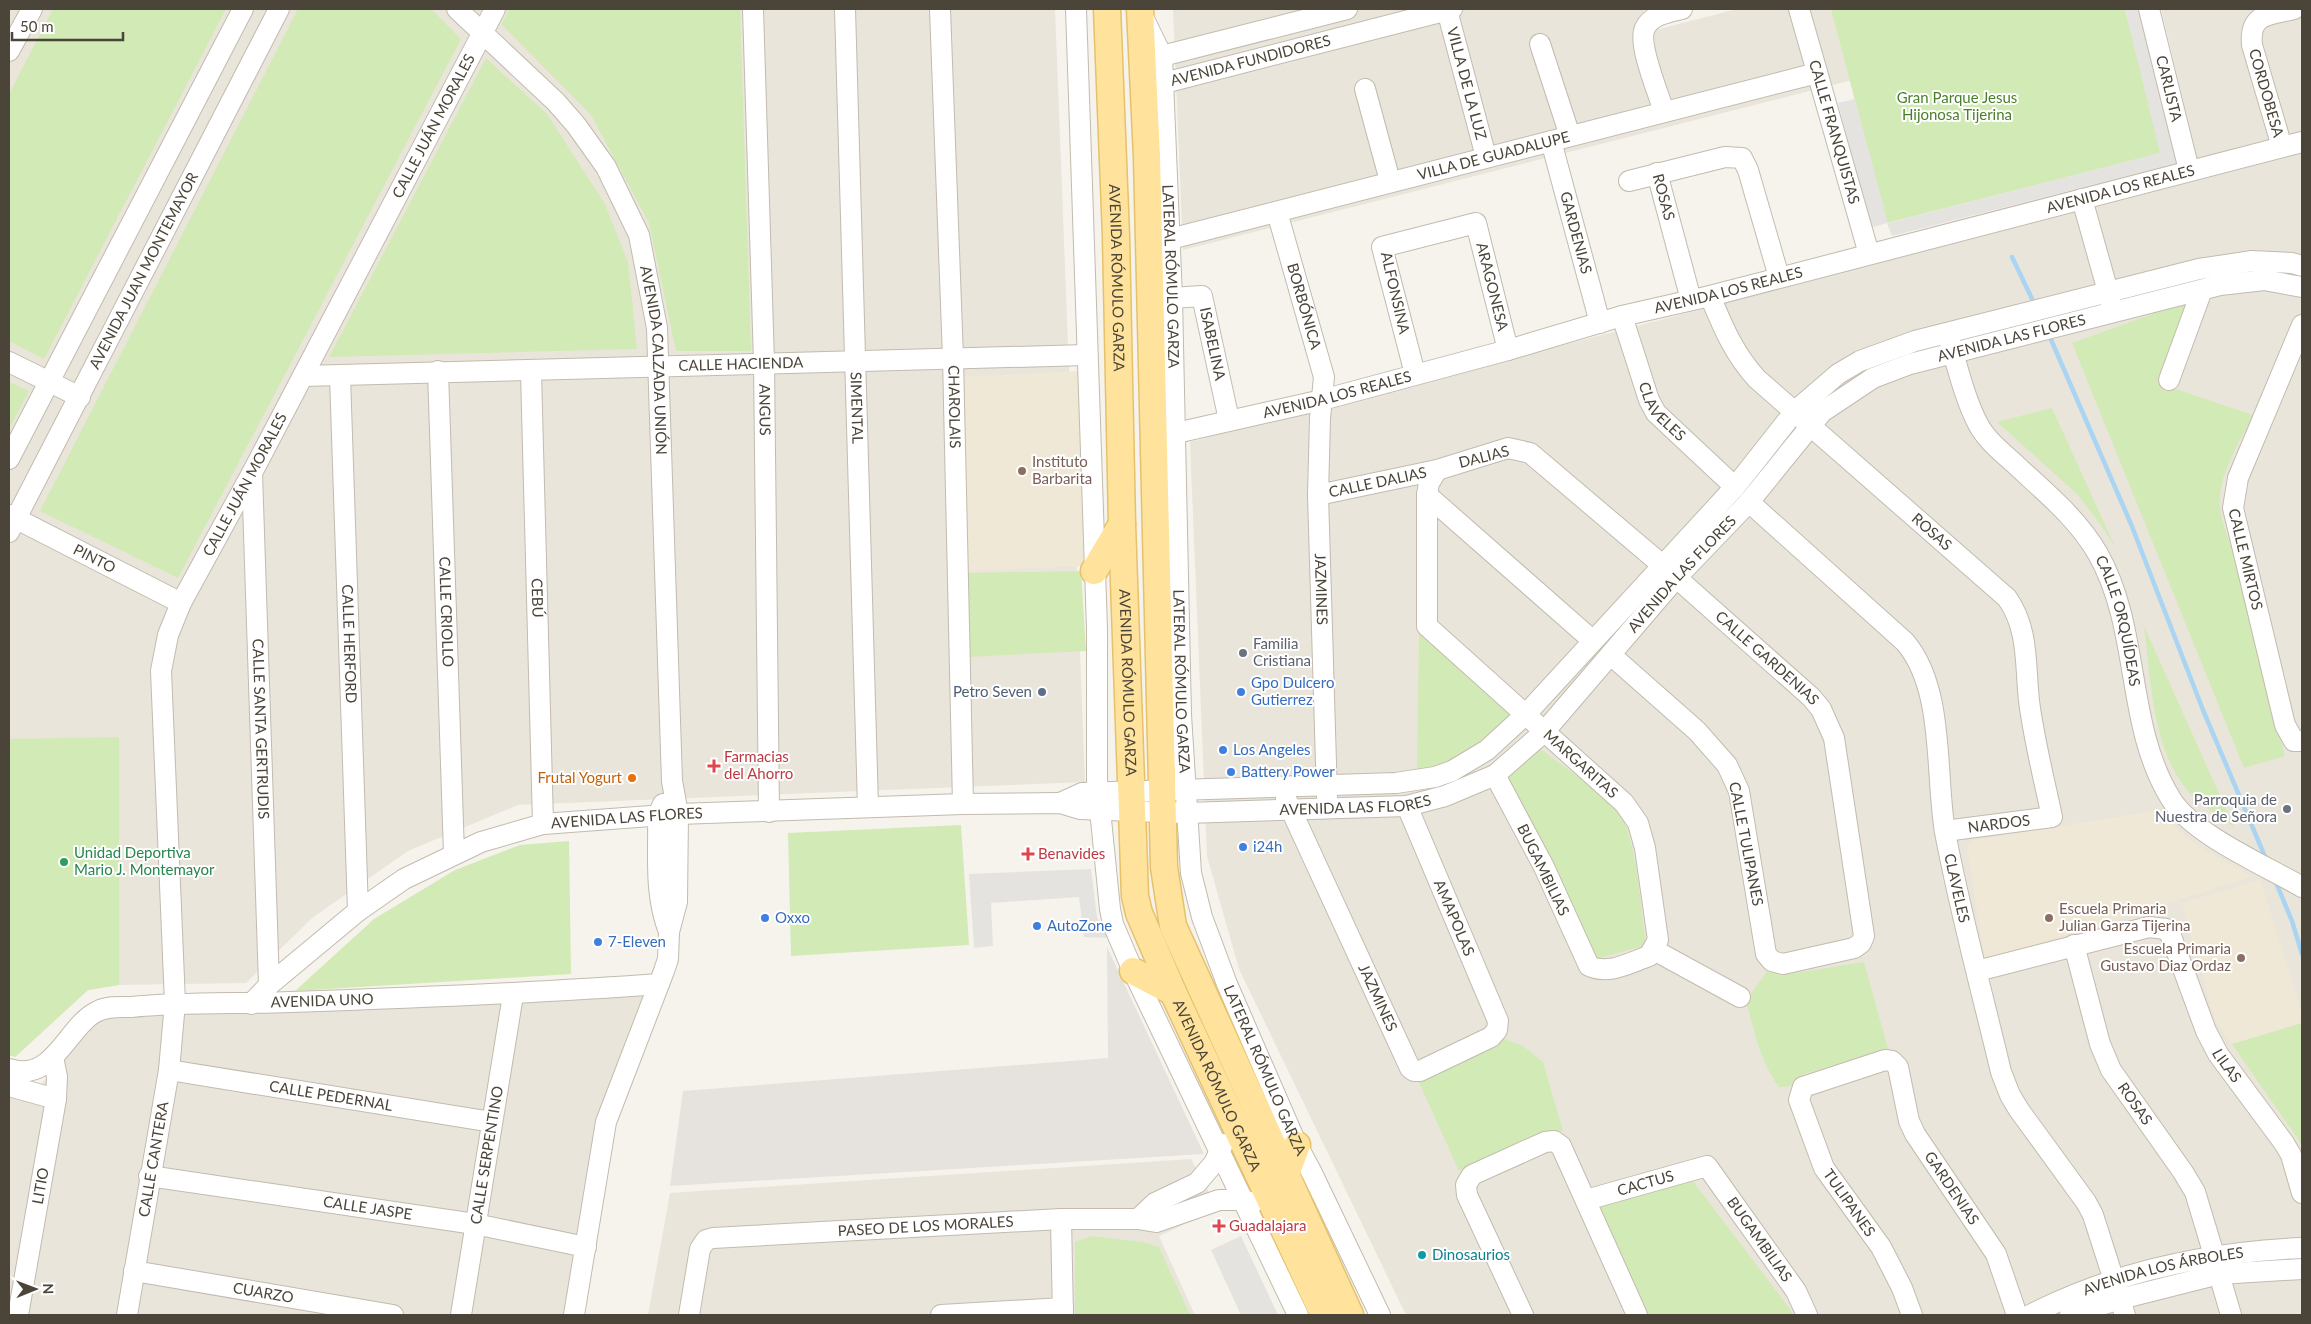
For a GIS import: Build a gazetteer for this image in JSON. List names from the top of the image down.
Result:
{
  "streets": {
    "main road": ["AVENIDA RÓMULO GARZA"],
    "street": [
      "AVENIDA FUNDIDORES",
      "VILLA DE LA LUZ",
      "CARLISTA",
      "CORDOBESA",
      "CALLE JUÁN MORALES",
      "CALLE FRANQUISTAS",
      "VILLA DE GUADALUPE",
      "AVENIDA LOS REALES",
      "ROSAS",
      "GARDENIAS",
      "AVENIDA JUAN MONTEMAYOR",
      "LATERAL RÓMULO GARZA",
      "ARAGONESA",
      "ALFONSINA",
      "BORBÓNICA",
      "AVENIDA LAS FLORES",
      "ISABELINA",
      "AVENIDA CALZADA UNIÓN",
      "CALLE HACIENDA",
      "CHAROLAIS",
      "SIMENTAL",
      "ANGUS",
      "CLAVELES",
      "DALIAS",
      "CALLE DALIAS",
      "CALLE MIRTOS",
      "PINTO",
      "JAZMINES",
      "CEBÚ",
      "CALLE CRIOLLO",
      "CALLE ORQUÍDEAS",
      "CALLE HERFORD",
      "CALLE GARDENIAS",
      "CALLE SANTA GERTRUDIS",
      "MARGARITAS",
      "NARDOS",
      "CALLE TULIPANES",
      "BUGAMBILIAS",
      "AMAPOLAS",
      "AVENIDA UNO",
      "LILAS",
      "CALLE PEDERNAL",
      "CALLE SERPENTINO",
      "CALLE CANTERA",
      "CACTUS",
      "LITIO",
      "TULIPANES",
      "CALLE JASPE",
      "PASEO DE LOS MORALES",
      "AVENIDA LOS ÁRBOLES",
      "CUARZO"
    ]
  },
  "crossings": [
    ["AVENIDA FUNDIDORES", "VILLA DE LA LUZ"],
    ["AVENIDA FUNDIDORES", "LATERAL RÓMULO GARZA"],
    ["AVENIDA FUNDIDORES", "AVENIDA RÓMULO GARZA"],
    ["VILLA DE LA LUZ", "VILLA DE GUADALUPE"],
    ["CARLISTA", "AVENIDA LOS REALES"],
    ["CORDOBESA", "AVENIDA LOS REALES"],
    ["CALLE JUÁN MORALES", "AVENIDA CALZADA UNIÓN"],
    ["CALLE JUÁN MORALES", "CALLE HACIENDA"],
    ["CALLE JUÁN MORALES", "PINTO"],
    ["CALLE JUÁN MORALES", "CALLE SANTA GERTRUDIS"],
    ["CALLE JUÁN MORALES", "AVENIDA UNO"],
    ["CALLE JUÁN MORALES", "CALLE CANTERA"],
    ["CALLE FRANQUISTAS", "VILLA DE GUADALUPE"],
    ["CALLE FRANQUISTAS", "AVENIDA LOS REALES"],
    ["VILLA DE GUADALUPE", "GARDENIAS"],
    ["VILLA DE GUADALUPE", "LATERAL RÓMULO GARZA"],
    ["VILLA DE GUADALUPE", "BORBÓNICA"],
    ["AVENIDA LOS REALES", "ROSAS"],
    ["AVENIDA LOS REALES", "GARDENIAS"],
    ["AVENIDA LOS REALES", "LATERAL RÓMULO GARZA"],
    ["AVENIDA LOS REALES", "AVENIDA RÓMULO GARZA"],
    ["AVENIDA LOS REALES", "ARAGONESA"],
    ["AVENIDA LOS REALES", "ALFONSINA"],
    ["AVENIDA LOS REALES", "BORBÓNICA"],
    ["AVENIDA LOS REALES", "ISABELINA"],
    ["AVENIDA LOS REALES", "CLAVELES"],
    ["AVENIDA LOS REALES", "JAZMINES"],
    ["ROSAS", "AVENIDA LAS FLORES"],
    ["ROSAS", "NARDOS"],
    ["ROSAS", "LILAS"],
    ["ROSAS", "AVENIDA LOS ÁRBOLES"],
    ["GARDENIAS", "TULIPANES"],
    ["AVENIDA JUAN MONTEMAYOR", "PINTO"],
    ["LATERAL RÓMULO GARZA", "AVENIDA RÓMULO GARZA"],
    ["LATERAL RÓMULO GARZA", "AVENIDA LAS FLORES"],
    ["LATERAL RÓMULO GARZA", "ISABELINA"],
    ["AVENIDA RÓMULO GARZA", "AVENIDA LAS FLORES"],
    ["AVENIDA RÓMULO GARZA", "PASEO DE LOS MORALES"],
    ["ARAGONESA", "ALFONSINA"],
    ["BORBÓNICA", "JAZMINES"],
    ["AVENIDA LAS FLORES", "AVENIDA CALZADA UNIÓN"],
    ["AVENIDA LAS FLORES", "CHAROLAIS"],
    ["AVENIDA LAS FLORES", "SIMENTAL"],
    ["AVENIDA LAS FLORES", "ANGUS"],
    ["AVENIDA LAS FLORES", "CLAVELES"],
    ["AVENIDA LAS FLORES", "JAZMINES"],
    ["AVENIDA LAS FLORES", "CEBÚ"],
    ["AVENIDA LAS FLORES", "CALLE CRIOLLO"],
    ["AVENIDA LAS FLORES", "CALLE ORQUÍDEAS"],
    ["AVENIDA LAS FLORES", "CALLE HERFORD"],
    ["AVENIDA LAS FLORES", "CALLE GARDENIAS"],
    ["AVENIDA LAS FLORES", "CALLE SANTA GERTRUDIS"],
    ["AVENIDA LAS FLORES", "MARGARITAS"],
    ["AVENIDA LAS FLORES", "CALLE TULIPANES"],
    ["AVENIDA LAS FLORES", "BUGAMBILIAS"],
    ["AVENIDA LAS FLORES", "AMAPOLAS"],
    ["AVENIDA LAS FLORES", "AVENIDA UNO"],
    ["AVENIDA CALZADA UNIÓN", "CALLE HACIENDA"],
    ["AVENIDA CALZADA UNIÓN", "AVENIDA UNO"],
    ["AVENIDA CALZADA UNIÓN", "CALLE JASPE"],
    ["CALLE HACIENDA", "CHAROLAIS"],
    ["CALLE HACIENDA", "SIMENTAL"],
    ["CALLE HACIENDA", "ANGUS"],
    ["CALLE HACIENDA", "CEBÚ"],
    ["CALLE HACIENDA", "CALLE CRIOLLO"],
    ["CALLE HACIENDA", "CALLE HERFORD"],
    ["CLAVELES", "NARDOS"],
    ["CLAVELES", "AVENIDA LOS ÁRBOLES"],
    ["DALIAS", "CALLE DALIAS"],
    ["DALIAS", "CALLE GARDENIAS"],
    ["CALLE DALIAS", "JAZMINES"],
    ["JAZMINES", "AMAPOLAS"],
    ["CALLE GARDENIAS", "CALLE TULIPANES"],
    ["MARGARITAS", "BUGAMBILIAS"],
    ["BUGAMBILIAS", "CACTUS"],
    ["AVENIDA UNO", "CALLE SERPENTINO"],
    ["AVENIDA UNO", "CALLE CANTERA"],
    ["AVENIDA UNO", "LITIO"],
    ["CALLE PEDERNAL", "CALLE SERPENTINO"],
    ["CALLE PEDERNAL", "CALLE CANTERA"],
    ["CALLE SERPENTINO", "CALLE JASPE"],
    ["CALLE CANTERA", "CALLE JASPE"],
    ["CALLE CANTERA", "CUARZO"]
  ],
  "parks": ["Gran Parque Jesus Hijonosa Tijerina"],
  "places": {
    "other": [
      "Instituto Barbarita",
      "Familia Cristiana",
      "Petro Seven",
      "Gpo Dulcero Gutierrez",
      "Los Angeles",
      "Battery Power",
      "Frutal Yogurt",
      "Parroquia de Nuestra de Señora",
      "i24h",
      "Unidad Deportiva Mario J. Montemayor",
      "Oxxo",
      "Escuela Primaria Julian Garza Tijerina",
      "AutoZone",
      "7-Eleven",
      "Escuela Primaria Gustavo Diaz Ordaz",
      "Dinosaurios"
    ],
    "health": ["Farmacias del Ahorro", "Benavides", "Guadalajara"]
  },
  "scale_bar": "50 m",
  "north": "right"
}
